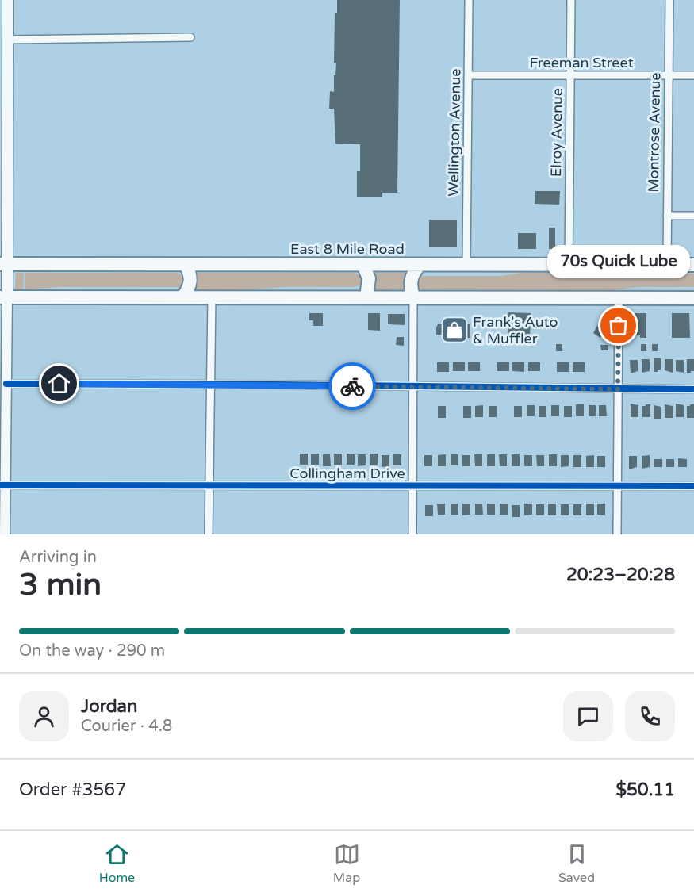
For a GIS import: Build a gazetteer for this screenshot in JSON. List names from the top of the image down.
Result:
{
  "streets": {
    "highway": ["East 8 Mile Road"],
    "street": [
      "Freeman Street",
      "Wellington Avenue",
      "Elroy Avenue",
      "Montrose Avenue",
      "Collingham Drive"
    ]
  },
  "crossings": [
    ["Freeman Street", "Wellington Avenue"],
    ["Freeman Street", "Elroy Avenue"],
    ["Freeman Street", "Montrose Avenue"],
    ["Wellington Avenue", "East 8 Mile Road"],
    ["Elroy Avenue", "East 8 Mile Road"],
    ["Montrose Avenue", "East 8 Mile Road"]
  ],
  "places": {
    "other": ["70s Quick Lube"],
    "shop": ["Frank's Auto & Muffler"]
  },
  "page": {
    "bubble": "70s Quick Lube",
    "heading": ["3 min", "Arriving in", "20:23–20:28"],
    "panel": [
      "Jordan",
      "Courier · 4.8",
      "Order #3567",
      "$50.11"
    ],
    "bar": "On the way · 290 m",
    "tabs": ["Home", "Map", "Saved"]
  }
}
